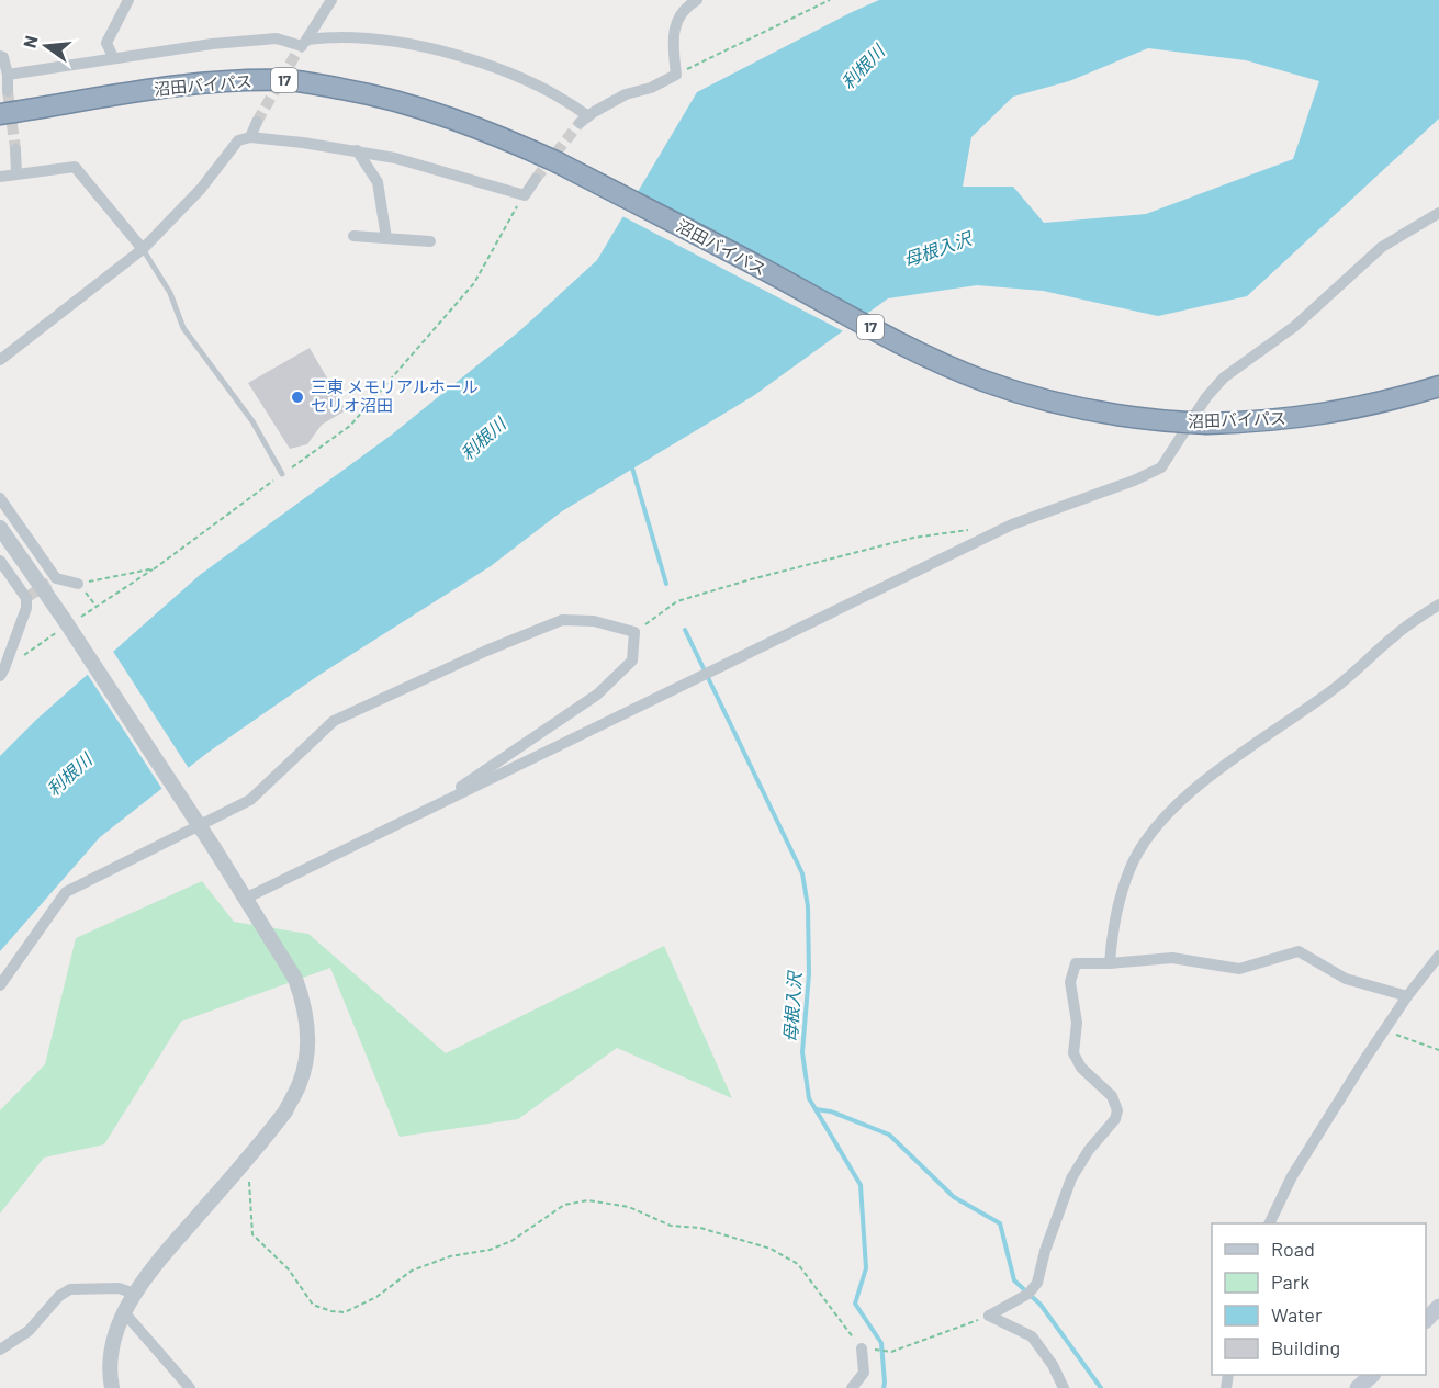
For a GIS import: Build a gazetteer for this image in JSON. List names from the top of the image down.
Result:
{
  "streets": {
    "highway": ["17", "沼田バイパス"]
  },
  "water": ["利根川", "母根入沢"],
  "places": ["三東 メモリアルホール セリオ沼田"],
  "legend": [
    "Road",
    "Park",
    "Water",
    "Building"
  ],
  "north": "left"
}
